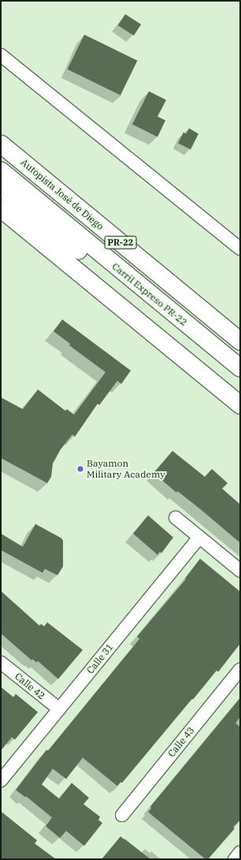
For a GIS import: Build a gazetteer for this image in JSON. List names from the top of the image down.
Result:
{
  "streets": {
    "highway": ["Autopista José de Diego", "PR-22", "Carril Expreso PR-22"],
    "street": ["Calle 31", "Calle 42", "Calle 43"]
  },
  "crossings": [
    ["Calle 31", "Calle 42"]
  ],
  "places": ["Bayamon Military Academy"]
}
